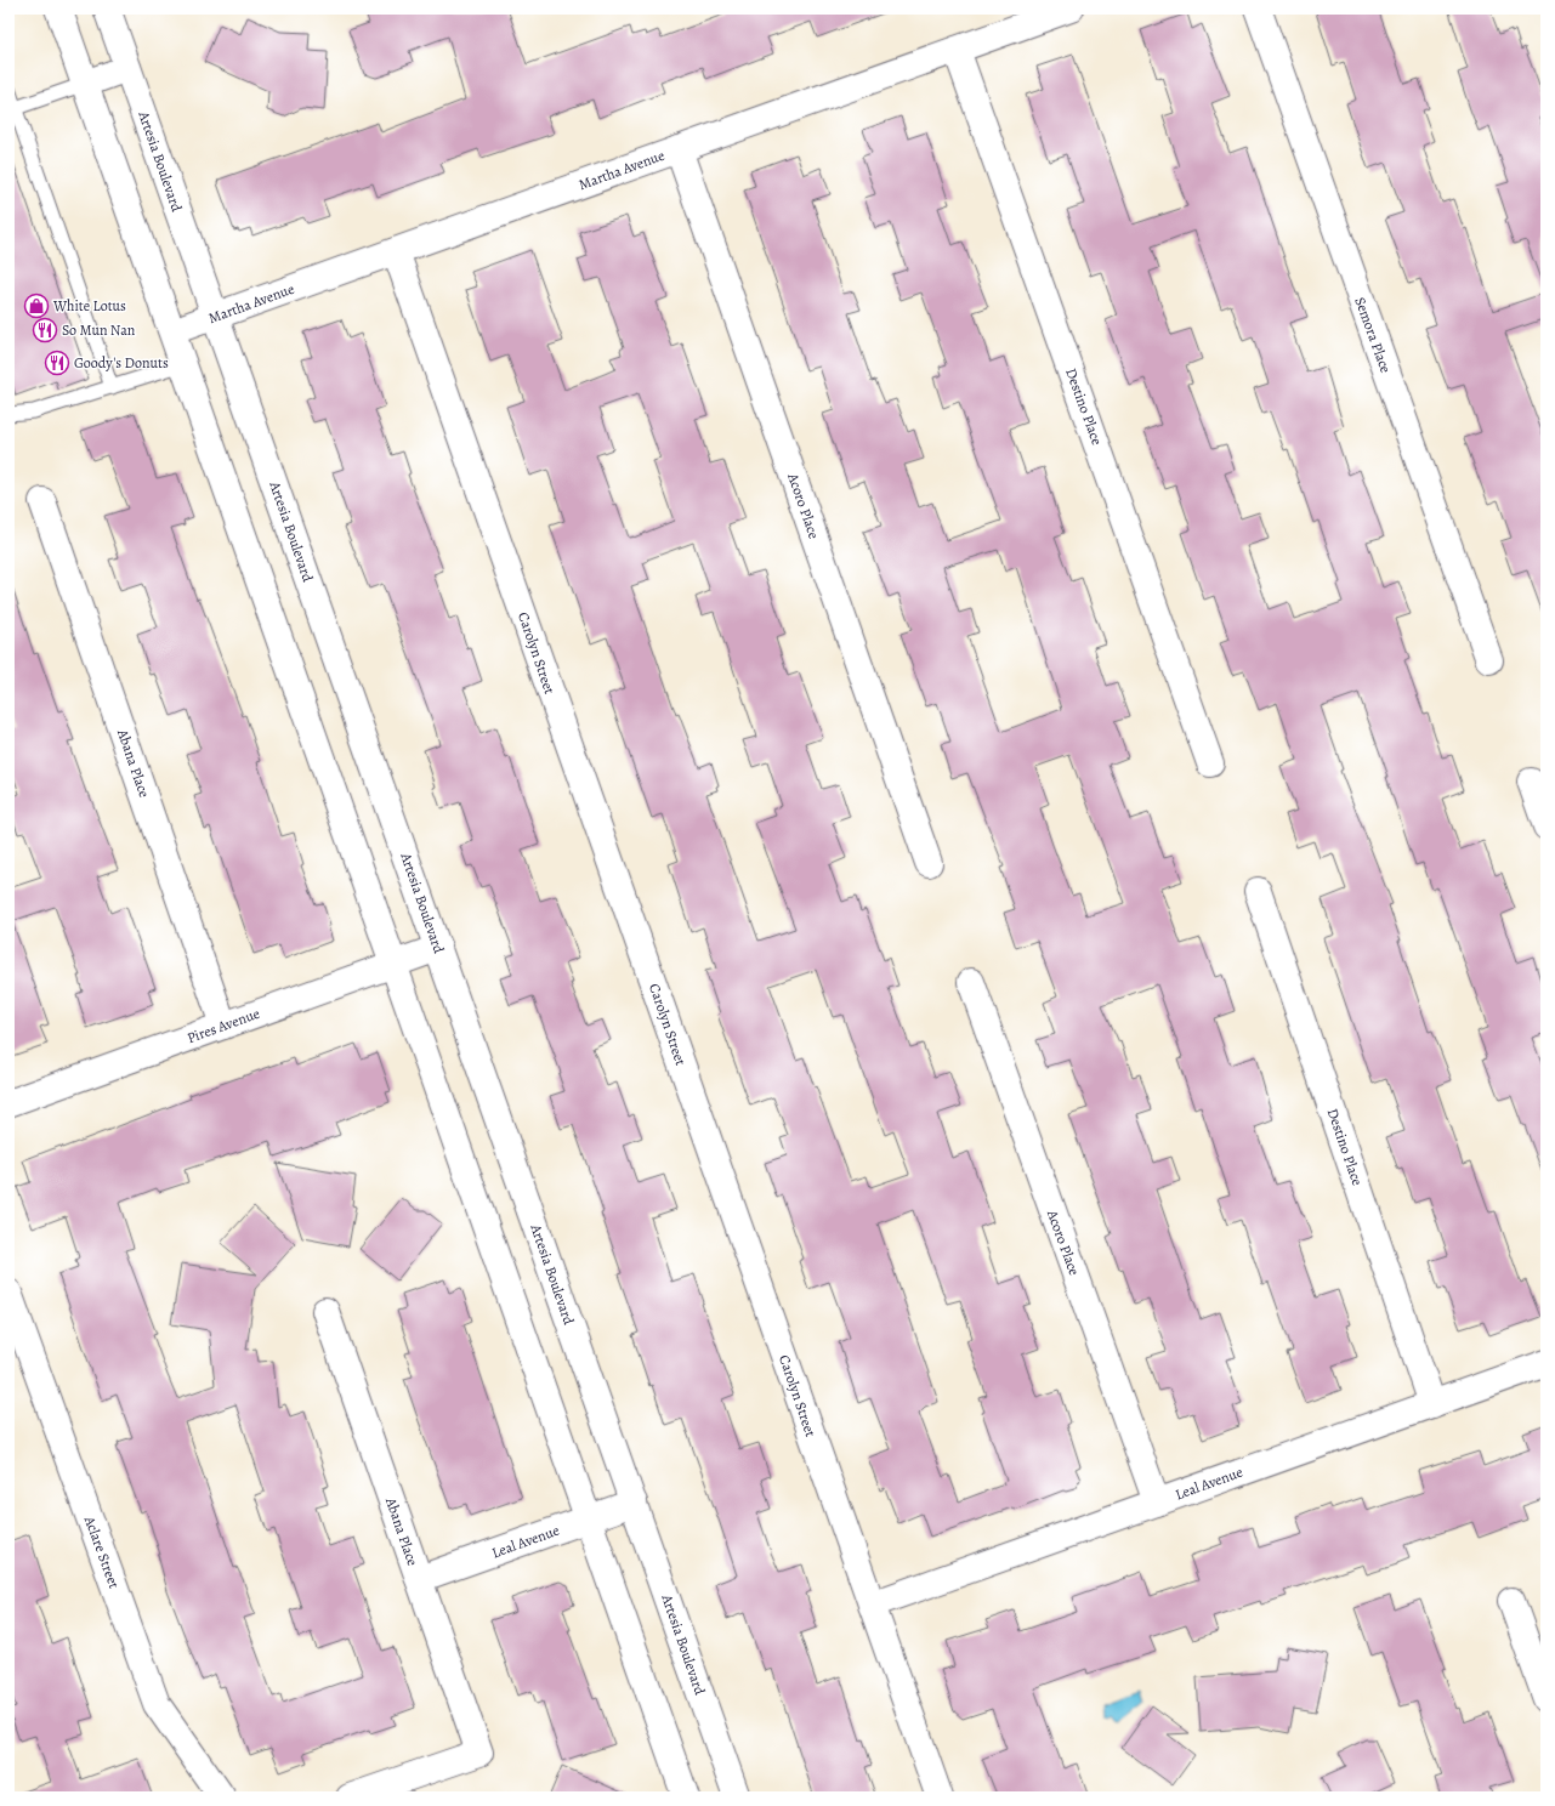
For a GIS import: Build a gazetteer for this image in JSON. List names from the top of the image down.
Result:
{
  "streets": {
    "street": [
      "Artesia Boulevard",
      "Martha Avenue",
      "Semora Place",
      "Destino Place",
      "Acoro Place",
      "Carolyn Street",
      "Abana Place",
      "Pires Avenue",
      "Leal Avenue",
      "Aclare Street"
    ]
  },
  "crossings": [
    ["Artesia Boulevard", "Martha Avenue"],
    ["Artesia Boulevard", "Pires Avenue"],
    ["Artesia Boulevard", "Leal Avenue"],
    ["Martha Avenue", "Destino Place"],
    ["Martha Avenue", "Acoro Place"],
    ["Martha Avenue", "Carolyn Street"],
    ["Destino Place", "Leal Avenue"],
    ["Acoro Place", "Leal Avenue"],
    ["Carolyn Street", "Leal Avenue"],
    ["Abana Place", "Pires Avenue"],
    ["Abana Place", "Leal Avenue"]
  ],
  "places": {
    "shop": ["White Lotus"],
    "restaurant": ["So Mun Nan", "Goody's Donuts"]
  }
}
